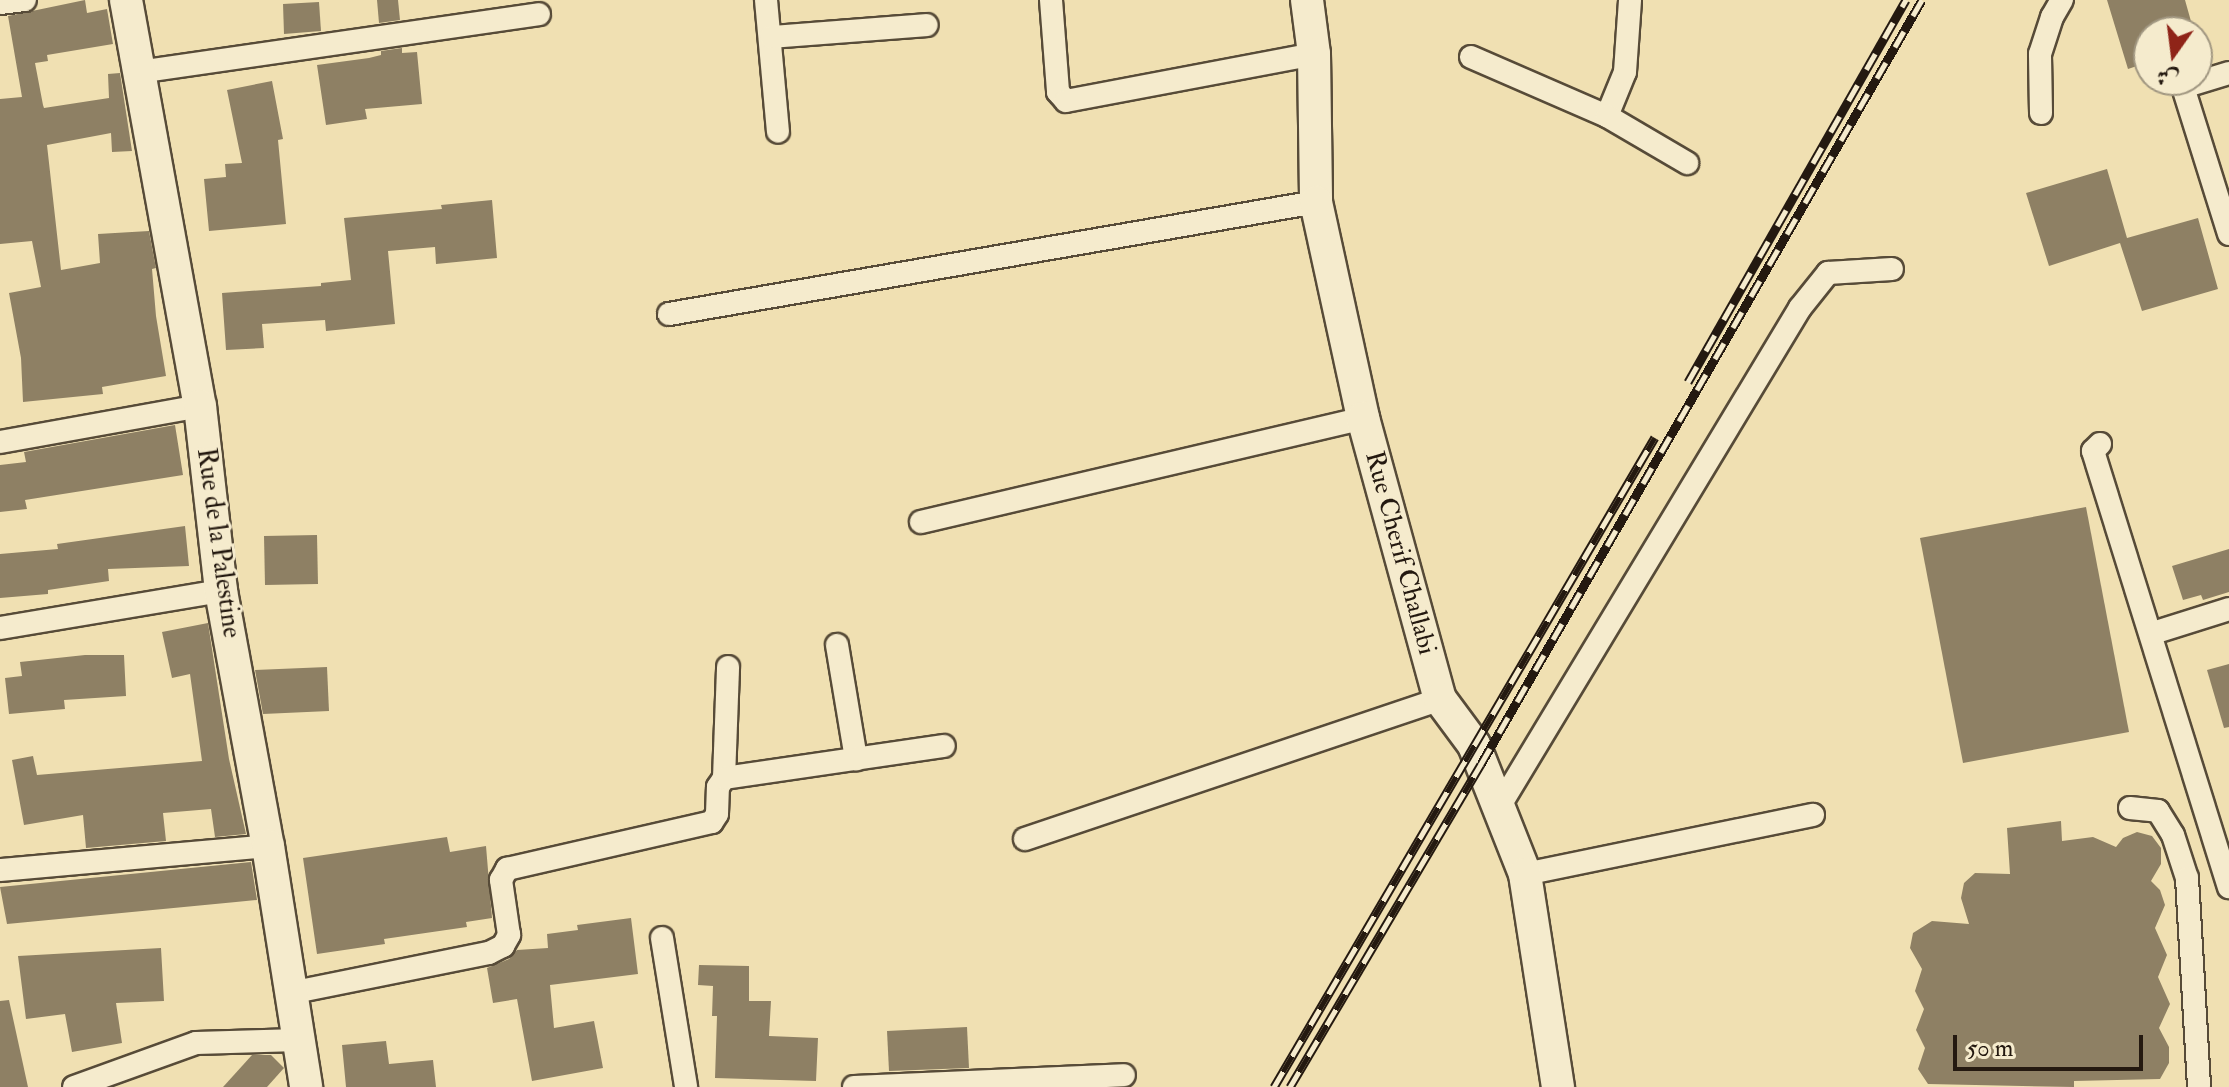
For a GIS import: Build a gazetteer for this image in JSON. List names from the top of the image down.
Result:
{
  "streets": {
    "street": ["Rue de la Palestine", "Rue Cherif Challabi"]
  },
  "scale_bar": "50 m",
  "north": "bottom"
}
